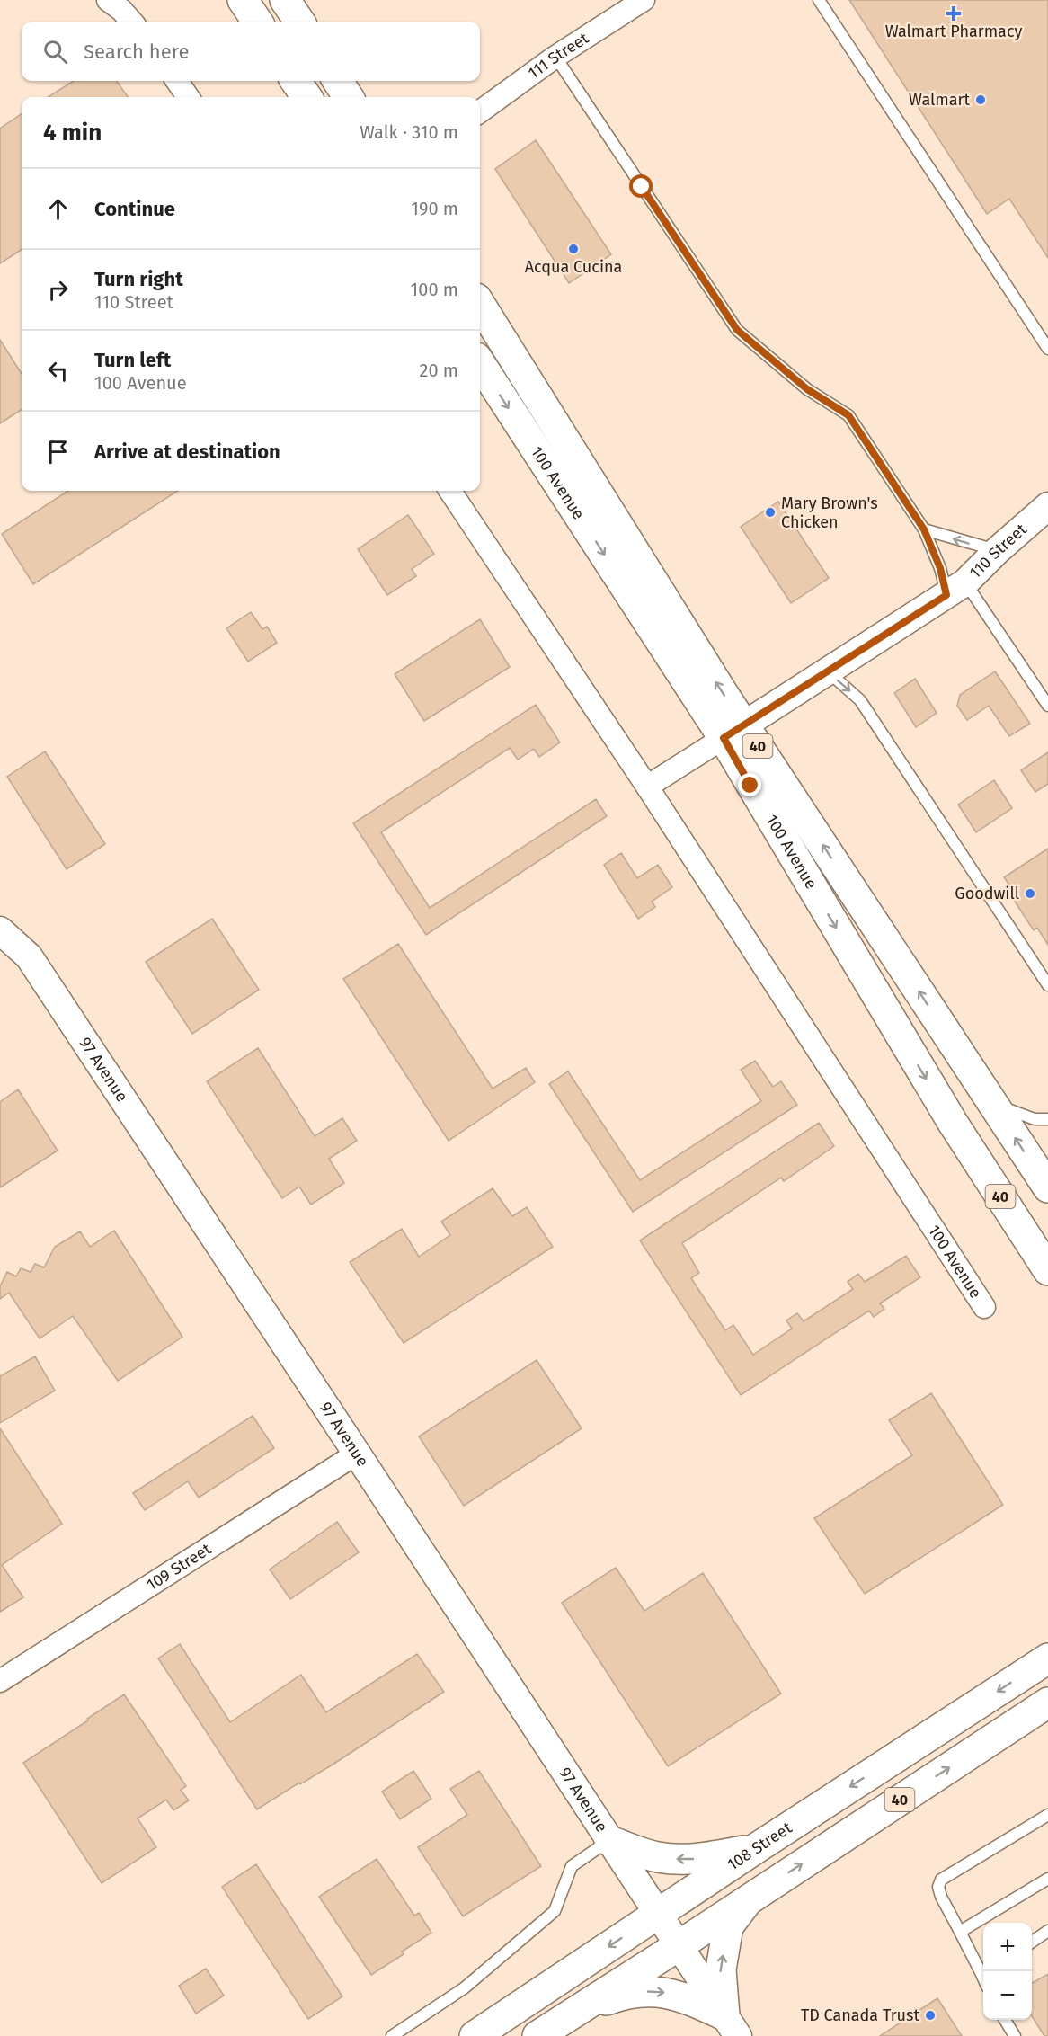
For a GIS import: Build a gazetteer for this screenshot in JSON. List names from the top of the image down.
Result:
{
  "streets": {
    "main road": ["100 Avenue", "40", "108 Street"],
    "street": [
      "111 Street",
      "110 Street",
      "97 Avenue",
      "109 Street"
    ]
  },
  "crossings": [
    ["100 Avenue", "110 Street"],
    ["40", "97 Avenue"],
    ["97 Avenue", "109 Street"],
    ["97 Avenue", "108 Street"]
  ],
  "places": {
    "health": ["Walmart Pharmacy"],
    "other": [
      "Walmart",
      "Acqua Cucina",
      "Mary Brown's Chicken",
      "Goodwill",
      "TD Canada Trust"
    ]
  },
  "page": {
    "search": "Search here",
    "heading": ["4 min", "Walk · 310 m"],
    "list": [
      ["Continue", "190 m"],
      ["Turn right", "110 Street", "100 m"],
      ["Turn left", "100 Avenue", "20 m"],
      "Arrive at destination"
    ],
    "map_buttons": ["+", "−"]
  }
}
